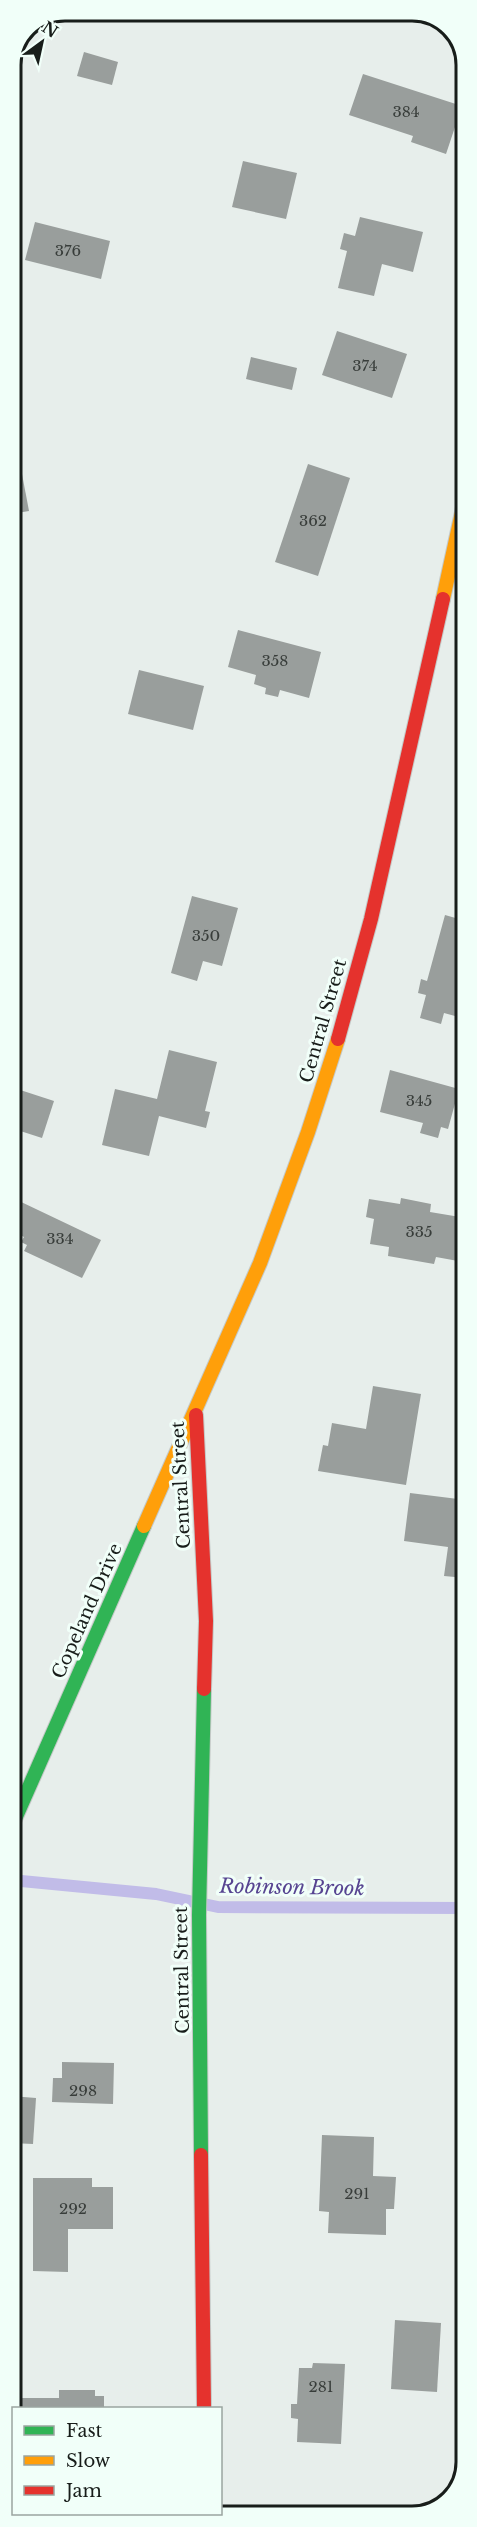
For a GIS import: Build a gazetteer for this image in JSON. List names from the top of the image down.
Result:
{
  "streets": {
    "main road": ["Central Street", "Copeland Drive"]
  },
  "crossings": [
    ["Central Street", "Copeland Drive"]
  ],
  "water": ["Robinson Brook"],
  "house_numbers": [
    "384",
    "376",
    "374",
    "362",
    "358",
    "350",
    "345",
    "335",
    "334",
    "298",
    "291",
    "292",
    "281"
  ],
  "legend": ["Fast", "Slow", "Jam"],
  "north": "top right"
}
